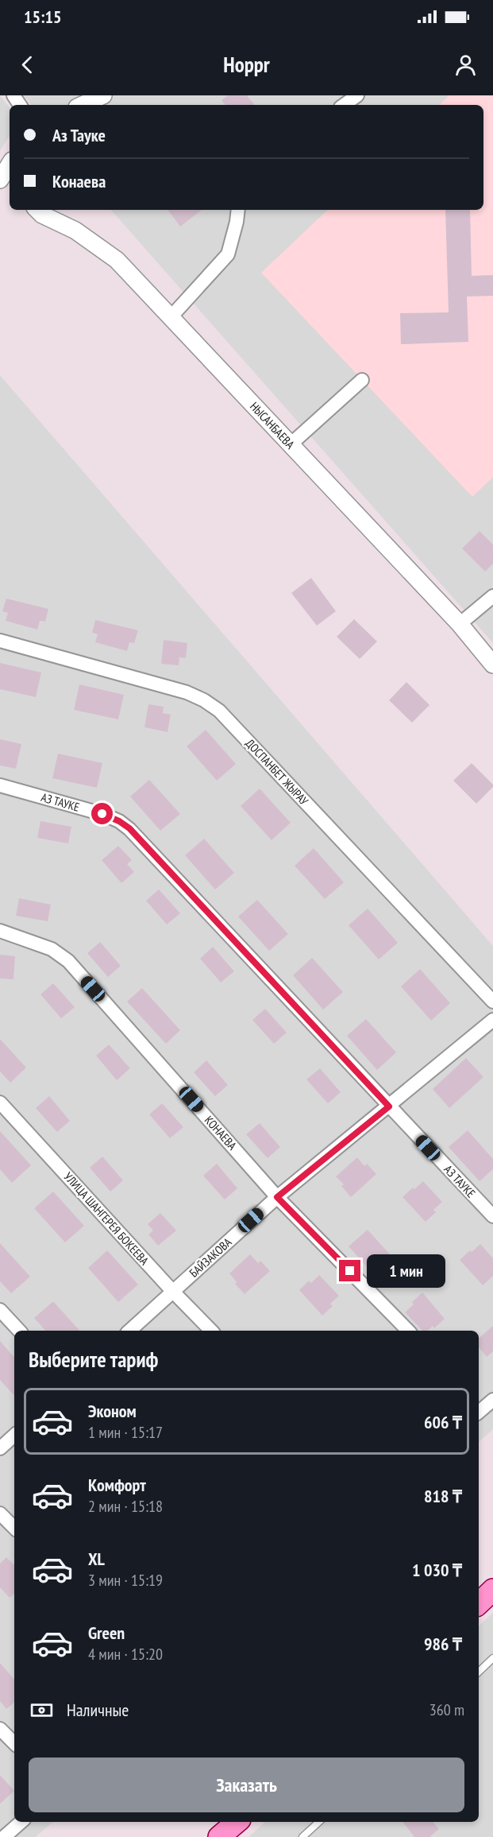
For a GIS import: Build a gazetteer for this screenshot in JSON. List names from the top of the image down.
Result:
{
  "streets": {
    "street": [
      "НЫСАНБАЕВА",
      "ДОСПАНБЕТ ЖЫРАУ",
      "АЗ ТАУКЕ",
      "КОНАЕВА",
      "УЛИЦА ШАНГЕРЕЯ БОКЕЕВА",
      "БАЙЗАКОВА"
    ]
  },
  "crossings": [
    ["АЗ ТАУКЕ", "БАЙЗАКОВА"],
    ["КОНАЕВА", "БАЙЗАКОВА"],
    ["УЛИЦА ШАНГЕРЕЯ БОКЕЕВА", "БАЙЗАКОВА"]
  ],
  "page": {
    "status": "15:15",
    "header": "Hoppr",
    "banner": ["Аз Тауке", "Конаева"],
    "bubble": "1 мин",
    "heading": "Выберите тариф",
    "list": [
      {
        "name": "Эконом",
        "note": "1 мин · 15:17",
        "value": "606 ₸"
      },
      {
        "name": "Комфорт",
        "note": "2 мин · 15:18",
        "value": "818 ₸"
      },
      {
        "name": "XL",
        "note": "3 мин · 15:19",
        "value": "1 030 ₸"
      },
      {
        "name": "Green",
        "note": "4 мин · 15:20",
        "value": "986 ₸"
      }
    ],
    "pay": ["Наличные", "360 m"],
    "buttons": "Заказать"
  }
}
